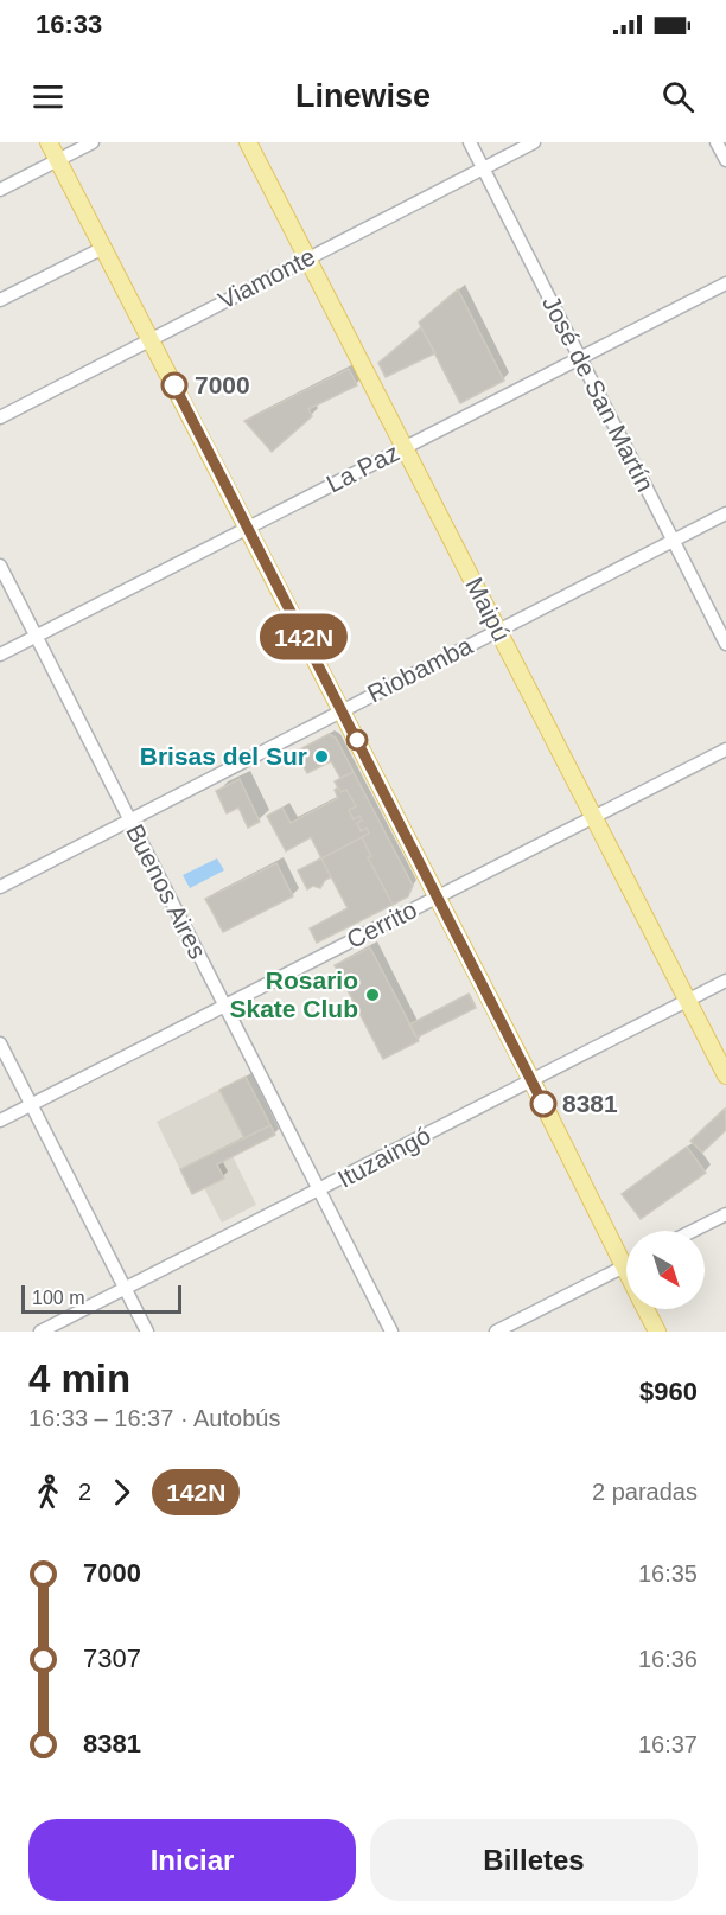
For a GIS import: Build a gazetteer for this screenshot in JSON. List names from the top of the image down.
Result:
{
  "streets": {
    "main road": ["Maipú"],
    "street": [
      "Viamonte",
      "José de San Martín",
      "La Paz",
      "Riobamba",
      "Buenos Aires",
      "Cerrito",
      "Ituzaingó"
    ]
  },
  "crossings": [
    ["Viamonte", "José de San Martín"],
    ["Viamonte", "Maipú"],
    ["José de San Martín", "La Paz"],
    ["José de San Martín", "Riobamba"],
    ["La Paz", "Maipú"],
    ["La Paz", "Buenos Aires"],
    ["Maipú", "Riobamba"],
    ["Maipú", "Cerrito"],
    ["Maipú", "Ituzaingó"],
    ["Riobamba", "Buenos Aires"],
    ["Buenos Aires", "Cerrito"],
    ["Buenos Aires", "Ituzaingó"]
  ],
  "places": [
    "7000",
    "Brisas del Sur",
    "Rosario Skate Club",
    "8381"
  ],
  "lines": ["bus line 142N"],
  "scale_bar": "100 m",
  "north": "bottom right",
  "page": {
    "status": "16:33",
    "header": "Linewise",
    "on_map": "142N",
    "scale": "100 m",
    "heading": ["4 min", "16:33 – 16:37 · Autobús", "$960"],
    "legs": ["2", "142N", "2 paradas"],
    "list": [
      {
        "name": "7000",
        "value": "16:35"
      },
      {
        "name": "7307",
        "value": "16:36"
      },
      {
        "name": "8381",
        "value": "16:37"
      }
    ],
    "buttons": ["Iniciar", "Billetes"]
  }
}
